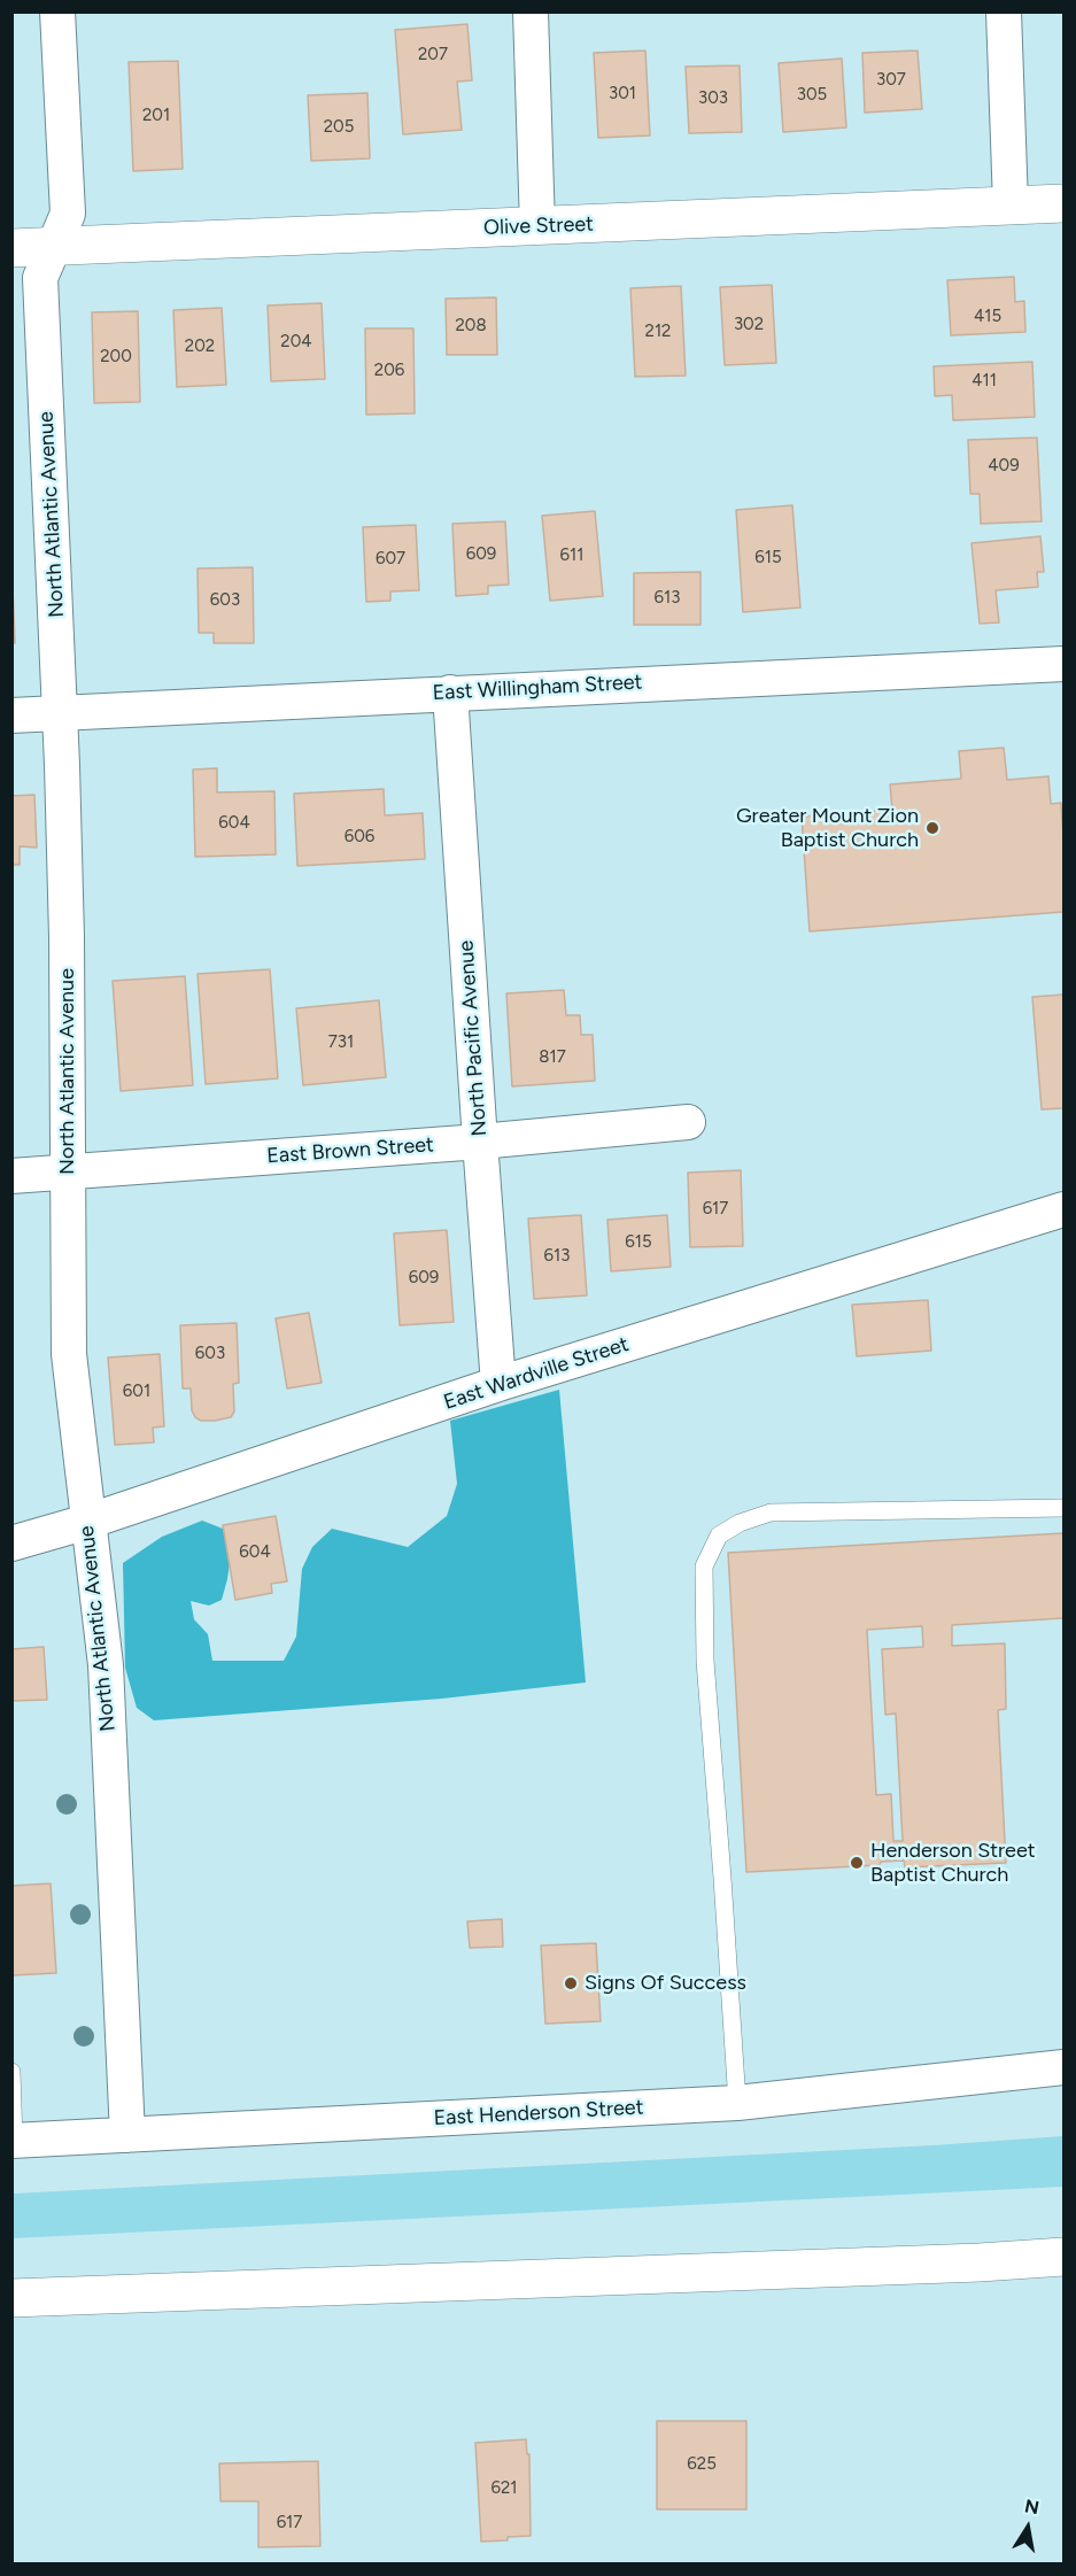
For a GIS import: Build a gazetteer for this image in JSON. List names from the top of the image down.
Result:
{
  "streets": {
    "street": [
      "Olive Street",
      "North Atlantic Avenue",
      "East Willingham Street",
      "North Pacific Avenue",
      "East Brown Street",
      "East Wardville Street",
      "East Henderson Street"
    ]
  },
  "crossings": [
    ["Olive Street", "North Atlantic Avenue"],
    ["North Atlantic Avenue", "East Willingham Street"],
    ["North Atlantic Avenue", "East Brown Street"],
    ["North Atlantic Avenue", "East Wardville Street"],
    ["North Atlantic Avenue", "East Henderson Street"],
    ["East Willingham Street", "North Pacific Avenue"],
    ["North Pacific Avenue", "East Brown Street"],
    ["North Pacific Avenue", "East Wardville Street"]
  ],
  "places": ["Greater Mount Zion Baptist Church", "Henderson Street Baptist Church", "Signs Of Success"],
  "house_numbers": [
    "207",
    "307",
    "301",
    "305",
    "303",
    "201",
    "205",
    "415",
    "302",
    "208",
    "212",
    "204",
    "202",
    "200",
    "206",
    "411",
    "409",
    "609",
    "611",
    "615",
    "607",
    "613",
    "603",
    "604",
    "606",
    "731",
    "817",
    "617",
    "615",
    "613",
    "609",
    "603",
    "601",
    "604",
    "625",
    "621",
    "617"
  ],
  "north": "top"
}
